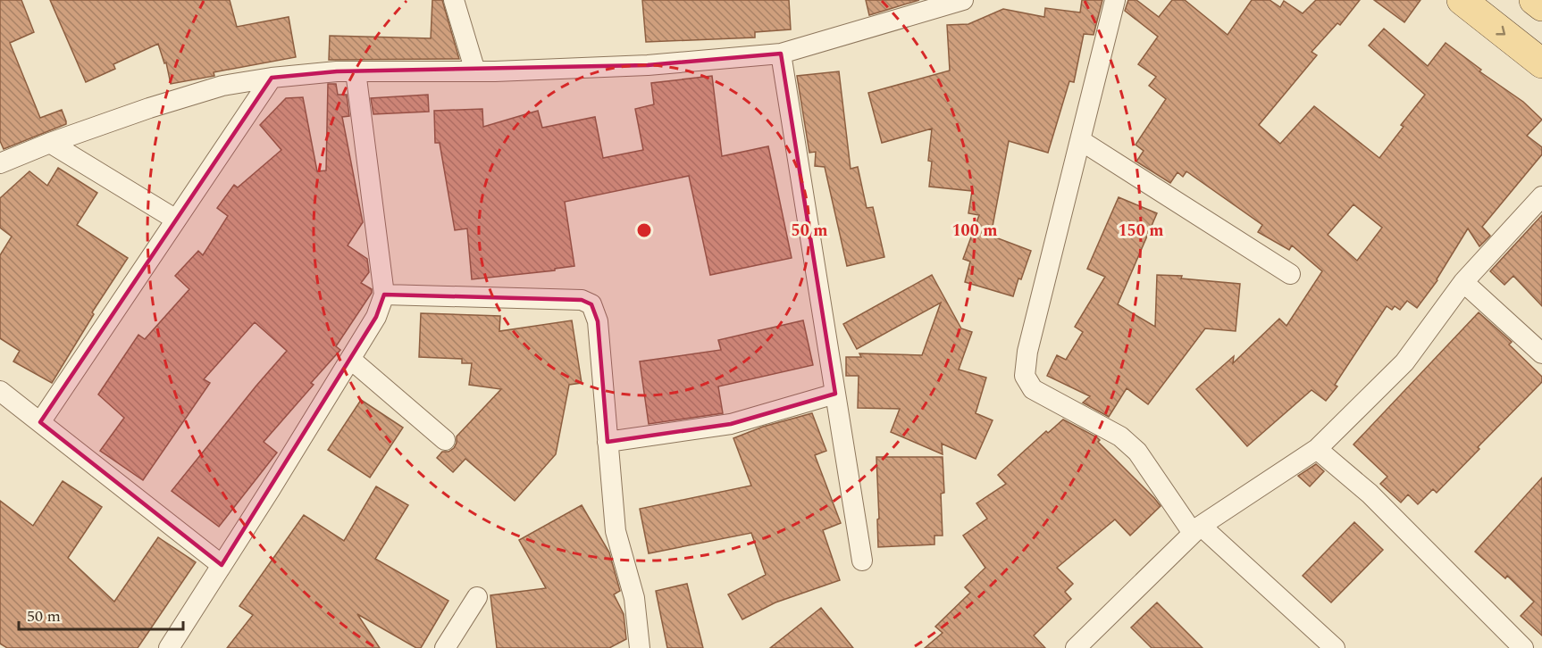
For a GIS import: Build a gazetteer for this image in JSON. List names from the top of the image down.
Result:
{
  "scale_bar": "50 m",
  "rings": ["50 m", "100 m", "150 m"]
}
